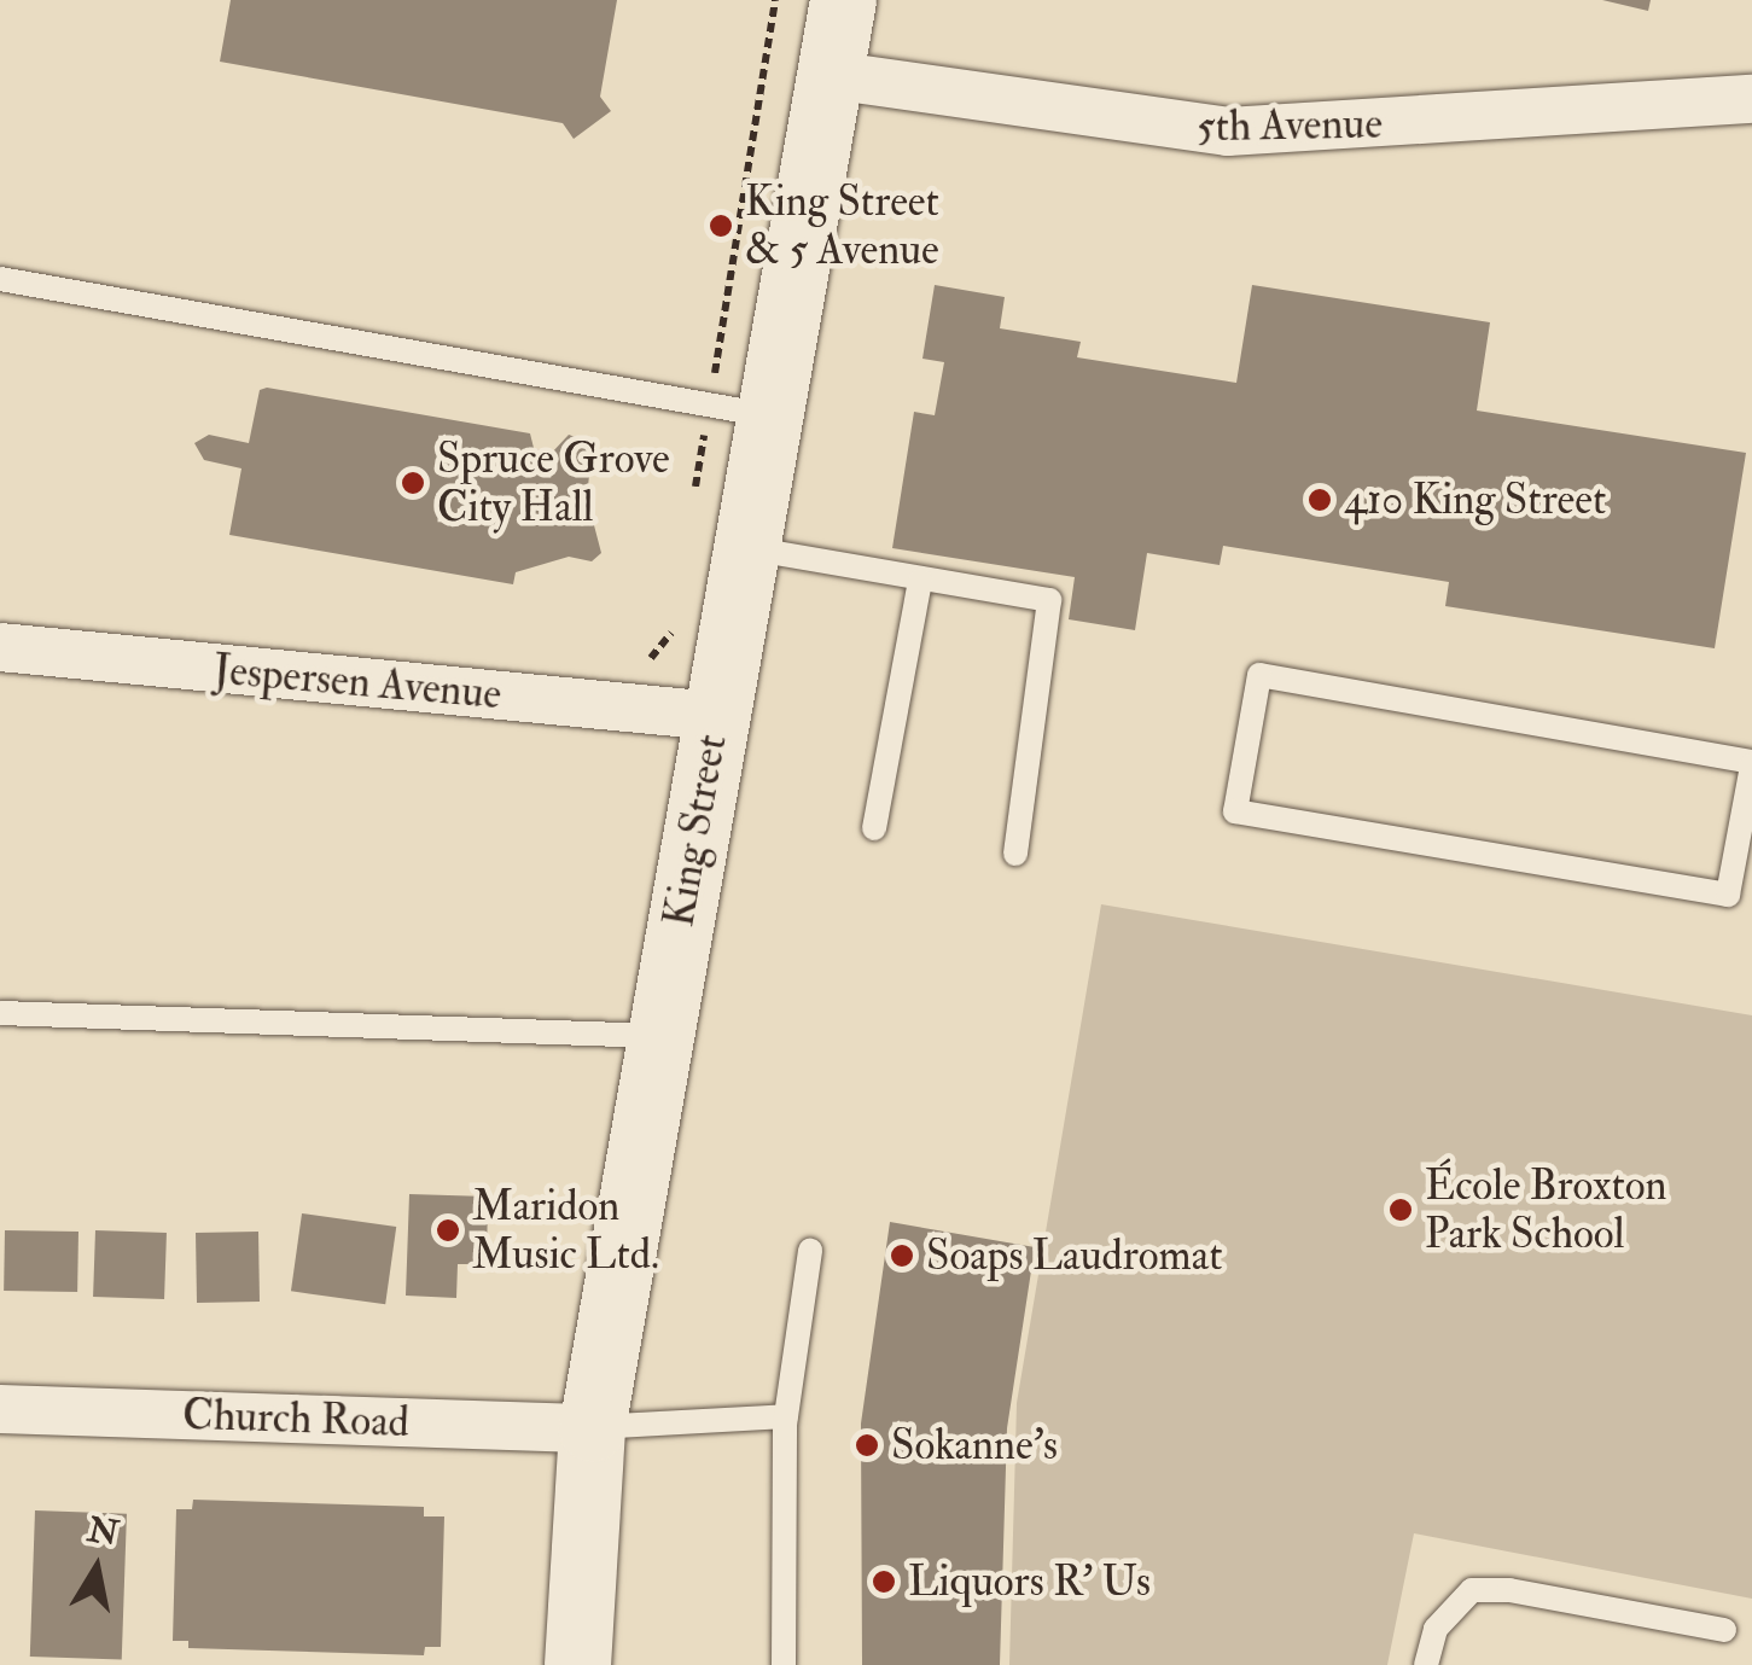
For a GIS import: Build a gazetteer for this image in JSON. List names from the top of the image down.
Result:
{
  "streets": {
    "street": [
      "5th Avenue",
      "Jespersen Avenue",
      "King Street",
      "Church Road"
    ]
  },
  "crossings": [
    ["5th Avenue", "King Street"],
    ["Jespersen Avenue", "King Street"],
    ["King Street", "Church Road"]
  ],
  "places": [
    "King Street & 5 Avenue",
    "Spruce Grove City Hall",
    "410 King Street",
    "École Broxton Park School",
    "Maridon Music Ltd.",
    "Soaps Laudromat",
    "Sokanne's",
    "Liquors R’ Us"
  ],
  "north": "top"
}
